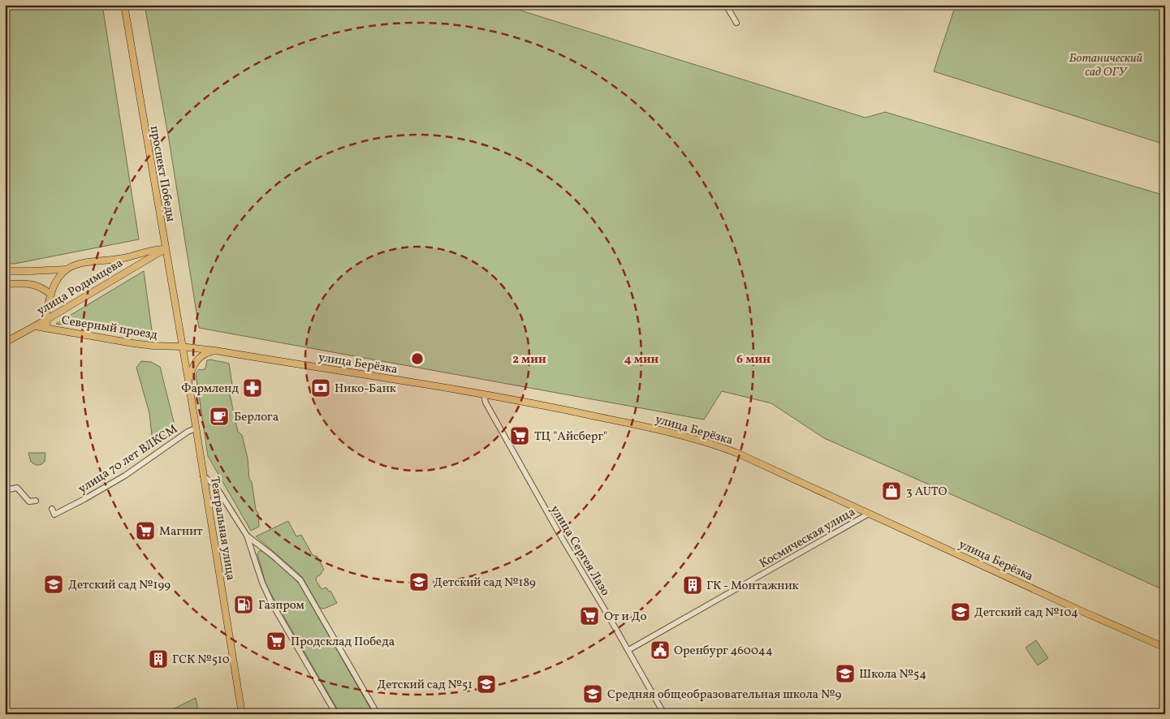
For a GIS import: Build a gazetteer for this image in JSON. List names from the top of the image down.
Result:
{
  "streets": {
    "main road": [
      "проспект Победы",
      "улица Родимцева",
      "Северный проезд",
      "улица Берёзка",
      "Театральная улица"
    ],
    "street": ["улица 70 лет ВЛКСМ", "Космическая улица", "улица Сергея Лазо"]
  },
  "crossings": [
    ["проспект Победы", "улица Родимцева"],
    ["проспект Победы", "Северный проезд"],
    ["проспект Победы", "улица Берёзка"],
    ["проспект Победы", "Театральная улица"],
    ["улица Родимцева", "Северный проезд"],
    ["Северный проезд", "улица Берёзка"],
    ["Северный проезд", "Театральная улица"],
    ["улица Берёзка", "Театральная улица"],
    ["улица Берёзка", "Космическая улица"],
    ["улица Берёзка", "улица Сергея Лазо"],
    ["улица 70 лет ВЛКСМ", "Театральная улица"],
    ["Космическая улица", "улица Сергея Лазо"]
  ],
  "parks": ["Ботанический сад ОГУ"],
  "places": {
    "pharmacy": ["Фармленд"],
    "bank": ["Нико-Банк"],
    "cafe": ["Берлога"],
    "supermarket": [
      "ТЦ \"Айсберг\"",
      "Магнит",
      "От и До",
      "Продсклад Победа"
    ],
    "shop": ["3 AUTO"],
    "school or university": [
      "Детский сад №189",
      "Детский сад №199",
      "Детский сад №104",
      "Школа №54",
      "Детский сад №51",
      "Средняя общеобразовательная школа №9"
    ],
    "building": ["ГК - Монтажник", "ГСК №510"],
    "fuel station": ["Газпром"],
    "public building": ["Оренбург 460044"]
  },
  "rings": ["2 мин", "4 мин", "6 мин"]
}
